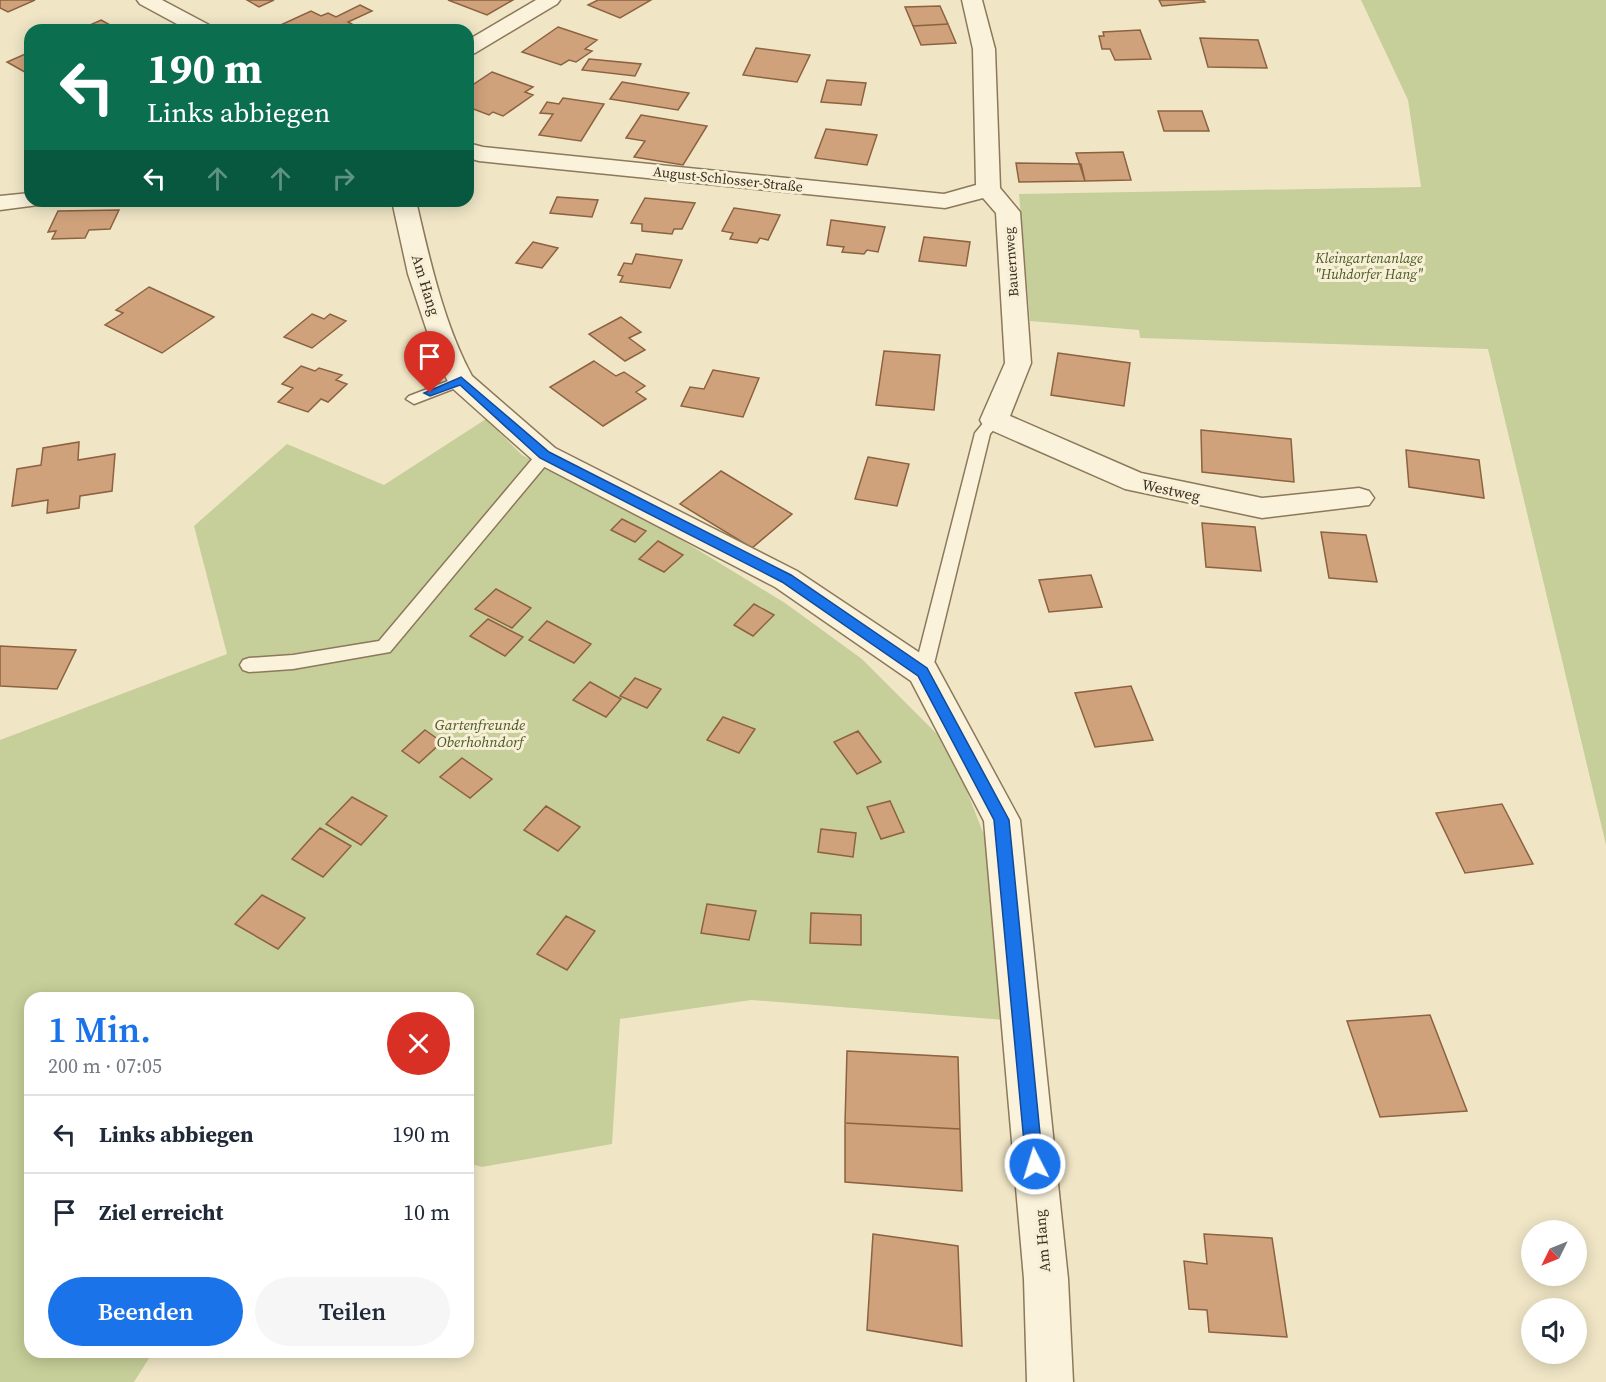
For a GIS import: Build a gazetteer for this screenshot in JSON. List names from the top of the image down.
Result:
{
  "streets": {
    "street": [
      "August-Schlosser-Straße",
      "Bauernweg",
      "Am Hang",
      "Westweg"
    ]
  },
  "crossings": [
    ["August-Schlosser-Straße", "Bauernweg"],
    ["Bauernweg", "Am Hang"],
    ["Bauernweg", "Westweg"]
  ],
  "parks": ["Kleingartenanlage \"Huhdorfer Hang\"", "Gartenfreunde Oberhohndorf"],
  "north": "bottom left",
  "page": {
    "turn": ["190 m", "Links abbiegen"],
    "heading": ["1 Min.", "200 m · 07:05"],
    "list": [
      {
        "name": "Links abbiegen",
        "value": "190 m"
      },
      {
        "name": "Ziel erreicht",
        "value": "10 m"
      }
    ],
    "buttons": ["Beenden", "Teilen"]
  }
}
